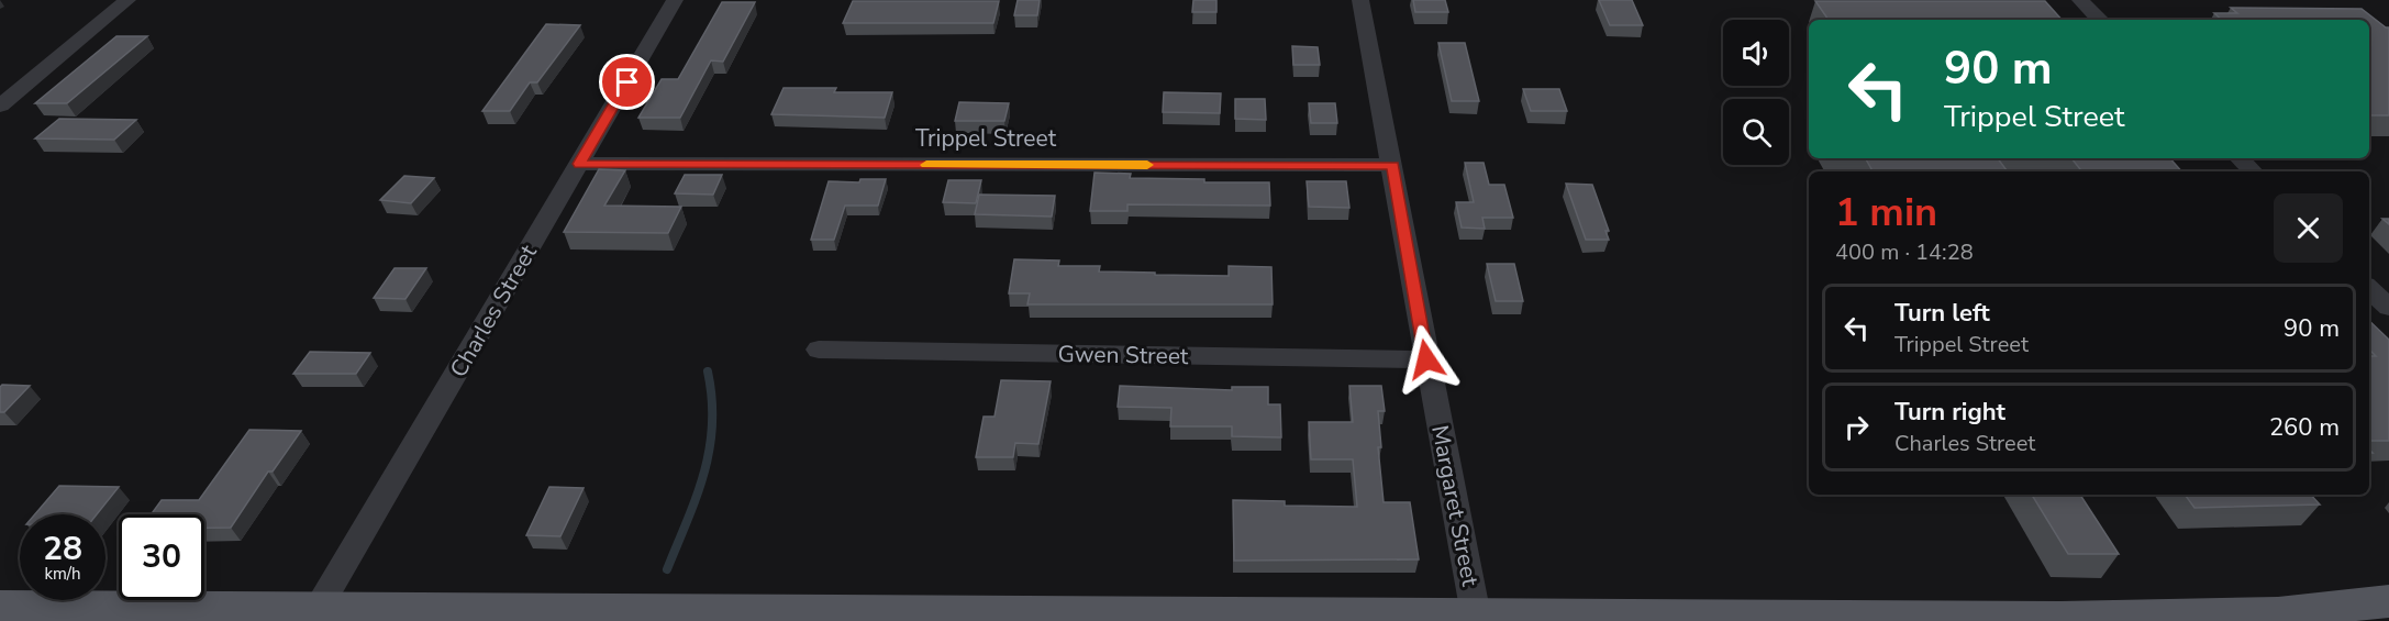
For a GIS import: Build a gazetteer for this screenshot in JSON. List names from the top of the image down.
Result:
{
  "streets": {
    "street": [
      "Trippel Street",
      "Charles Street",
      "Gwen Street",
      "Margaret Street"
    ]
  },
  "crossings": [
    ["Trippel Street", "Charles Street"],
    ["Trippel Street", "Margaret Street"],
    ["Gwen Street", "Margaret Street"]
  ],
  "page": {
    "turn": ["90 m", "Trippel Street"],
    "heading": ["1 min", "400 m · 14:28"],
    "list": [
      {
        "name": "Turn left",
        "note": "Trippel Street",
        "value": "90 m"
      },
      {
        "name": "Turn right",
        "note": "Charles Street",
        "value": "260 m"
      }
    ],
    "speed": "28 km/h",
    "limit": "30"
  }
}
